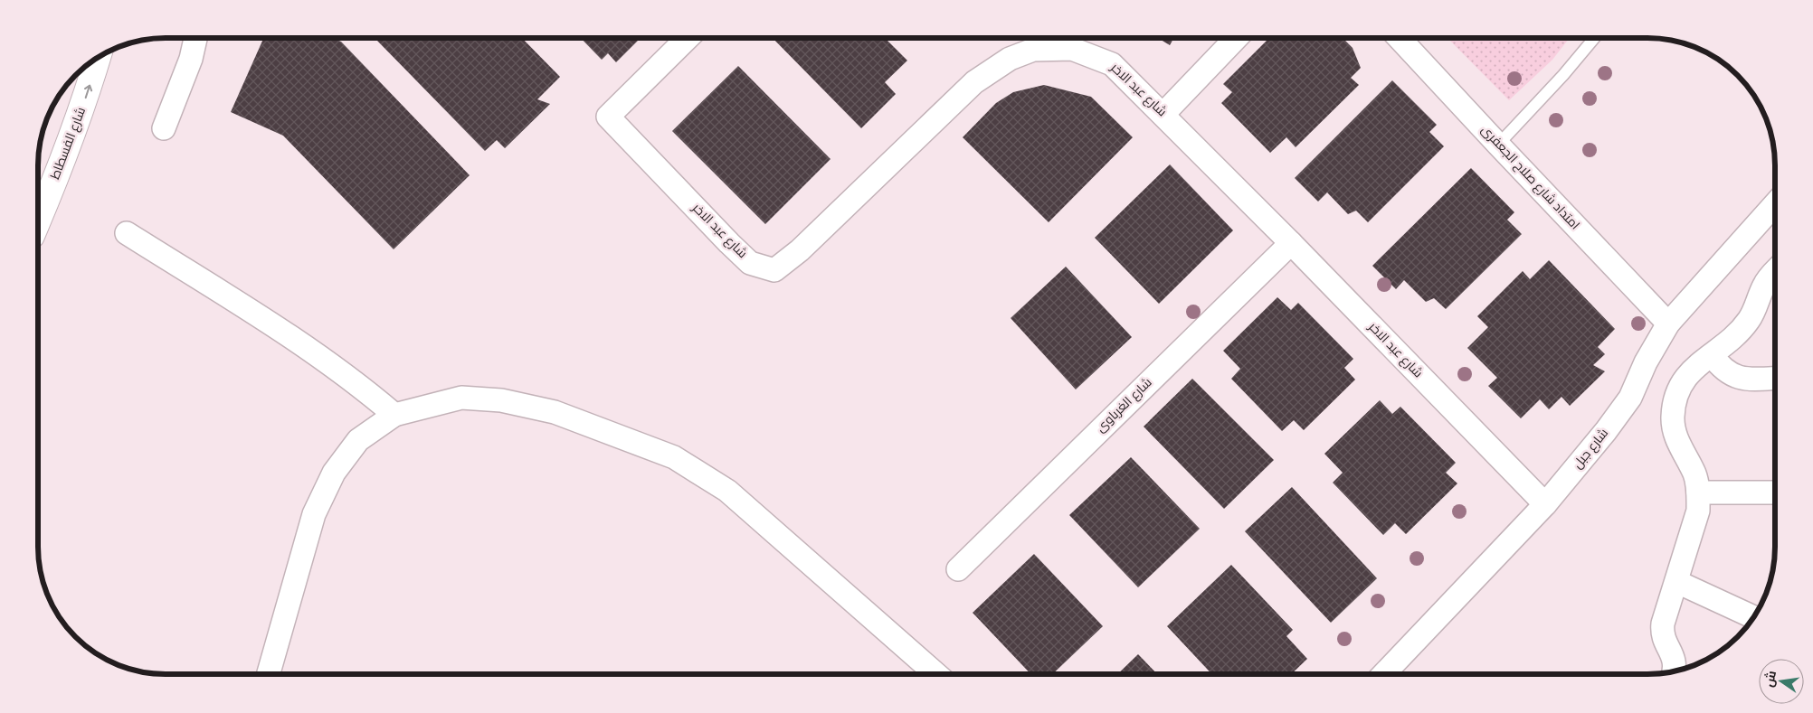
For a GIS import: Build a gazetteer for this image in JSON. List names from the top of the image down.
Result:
{
  "streets": {
    "main road": ["شارع الفسطاط"],
    "street": [
      "شارع عبد الاخر",
      "امتداد شارع صلاح الجعفرى",
      "شارع الغرباوى",
      "شارع جبل"
    ]
  },
  "crossings": [
    ["شارع عبد الاخر", "شارع الغرباوى"],
    ["شارع عبد الاخر", "شارع جبل"],
    ["امتداد شارع صلاح الجعفرى", "شارع جبل"]
  ],
  "one_way": ["شارع الفسطاط"],
  "north": "left"
}
